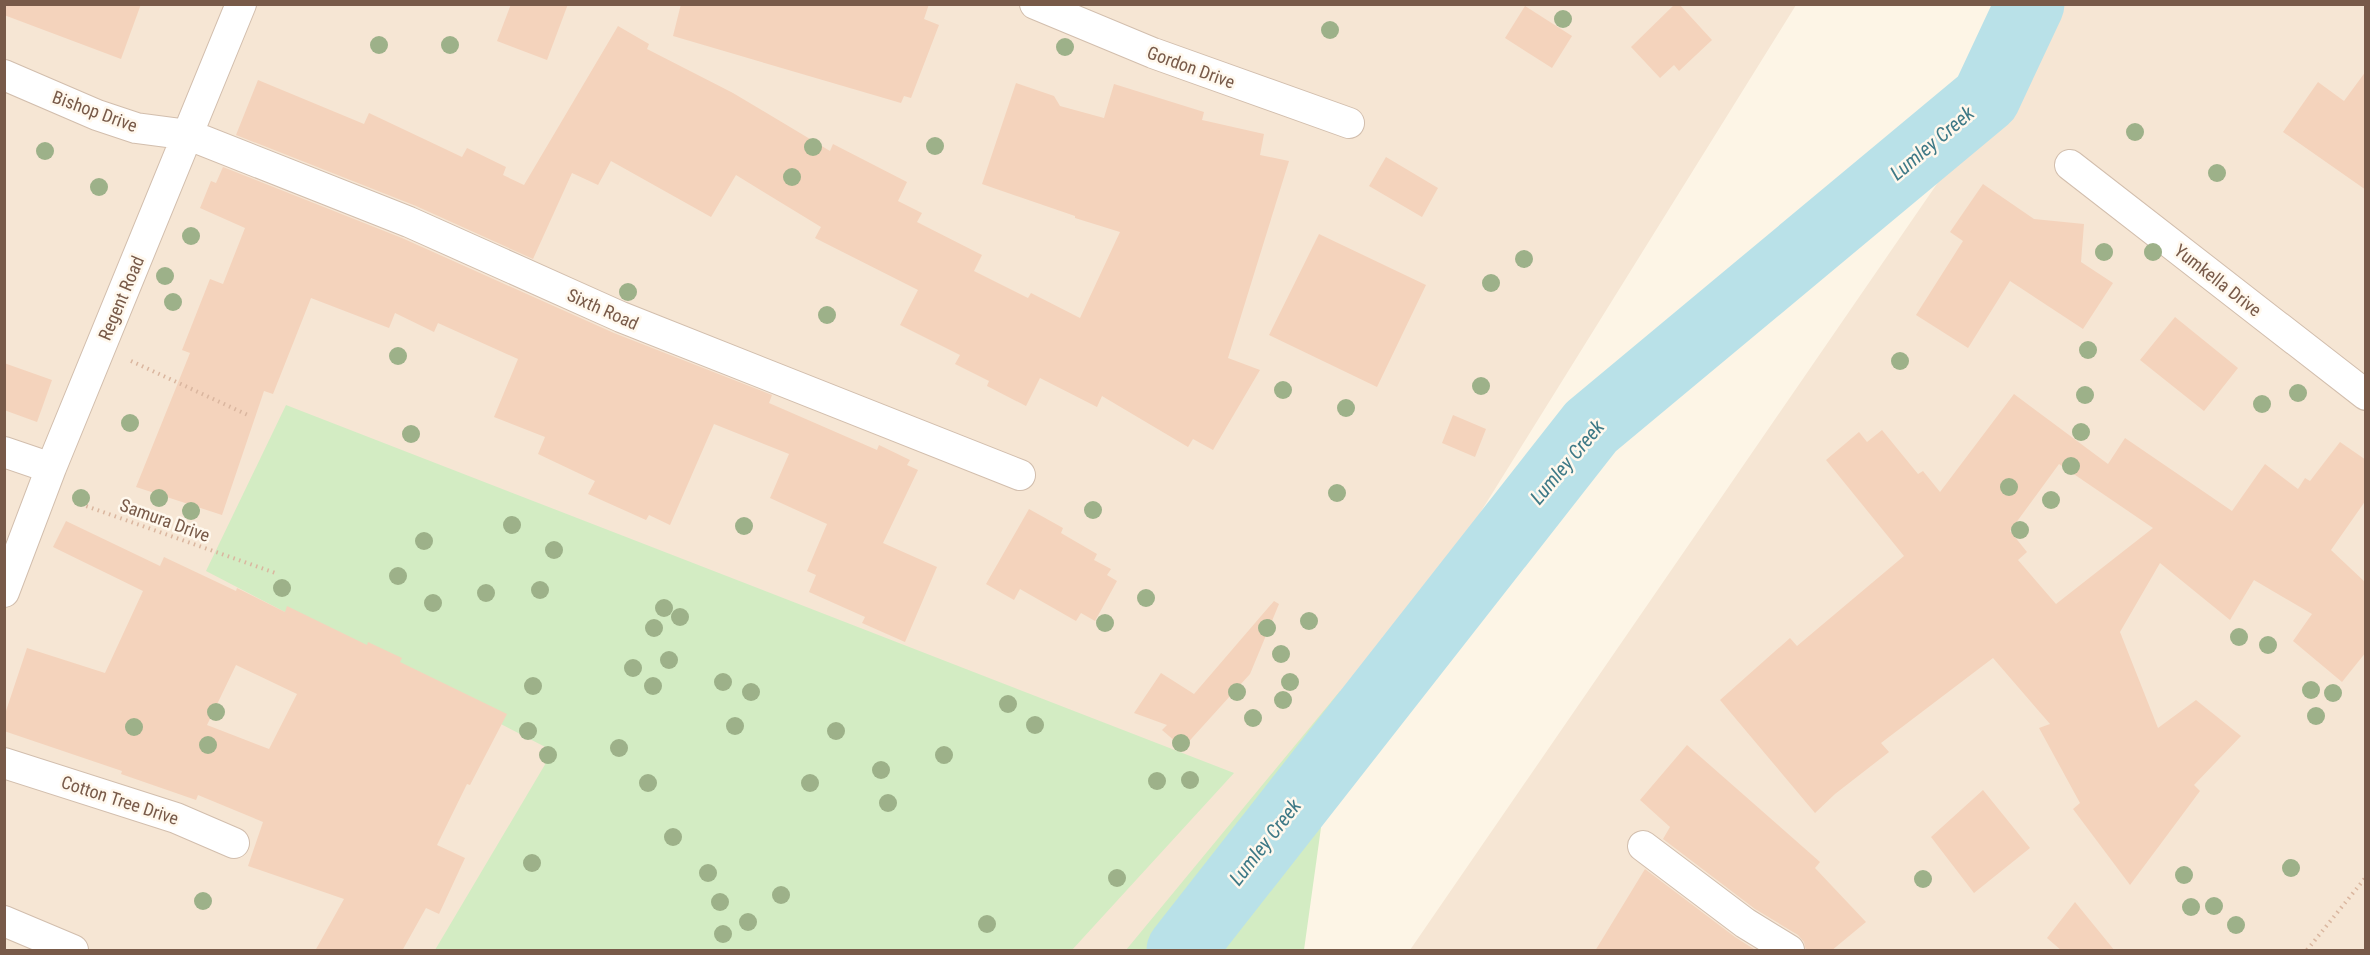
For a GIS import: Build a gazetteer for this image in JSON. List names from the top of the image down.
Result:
{
  "streets": {
    "street": [
      "Gordon Drive",
      "Bishop Drive",
      "Yumkella Drive",
      "Regent Road",
      "Sixth Road",
      "Cotton Tree Drive"
    ],
    "path": ["Samura Drive"]
  },
  "crossings": [
    ["Bishop Drive", "Regent Road"],
    ["Bishop Drive", "Sixth Road"],
    ["Regent Road", "Sixth Road"],
    ["Regent Road", "Samura Drive"]
  ],
  "water": ["Lumley Creek"]
}
